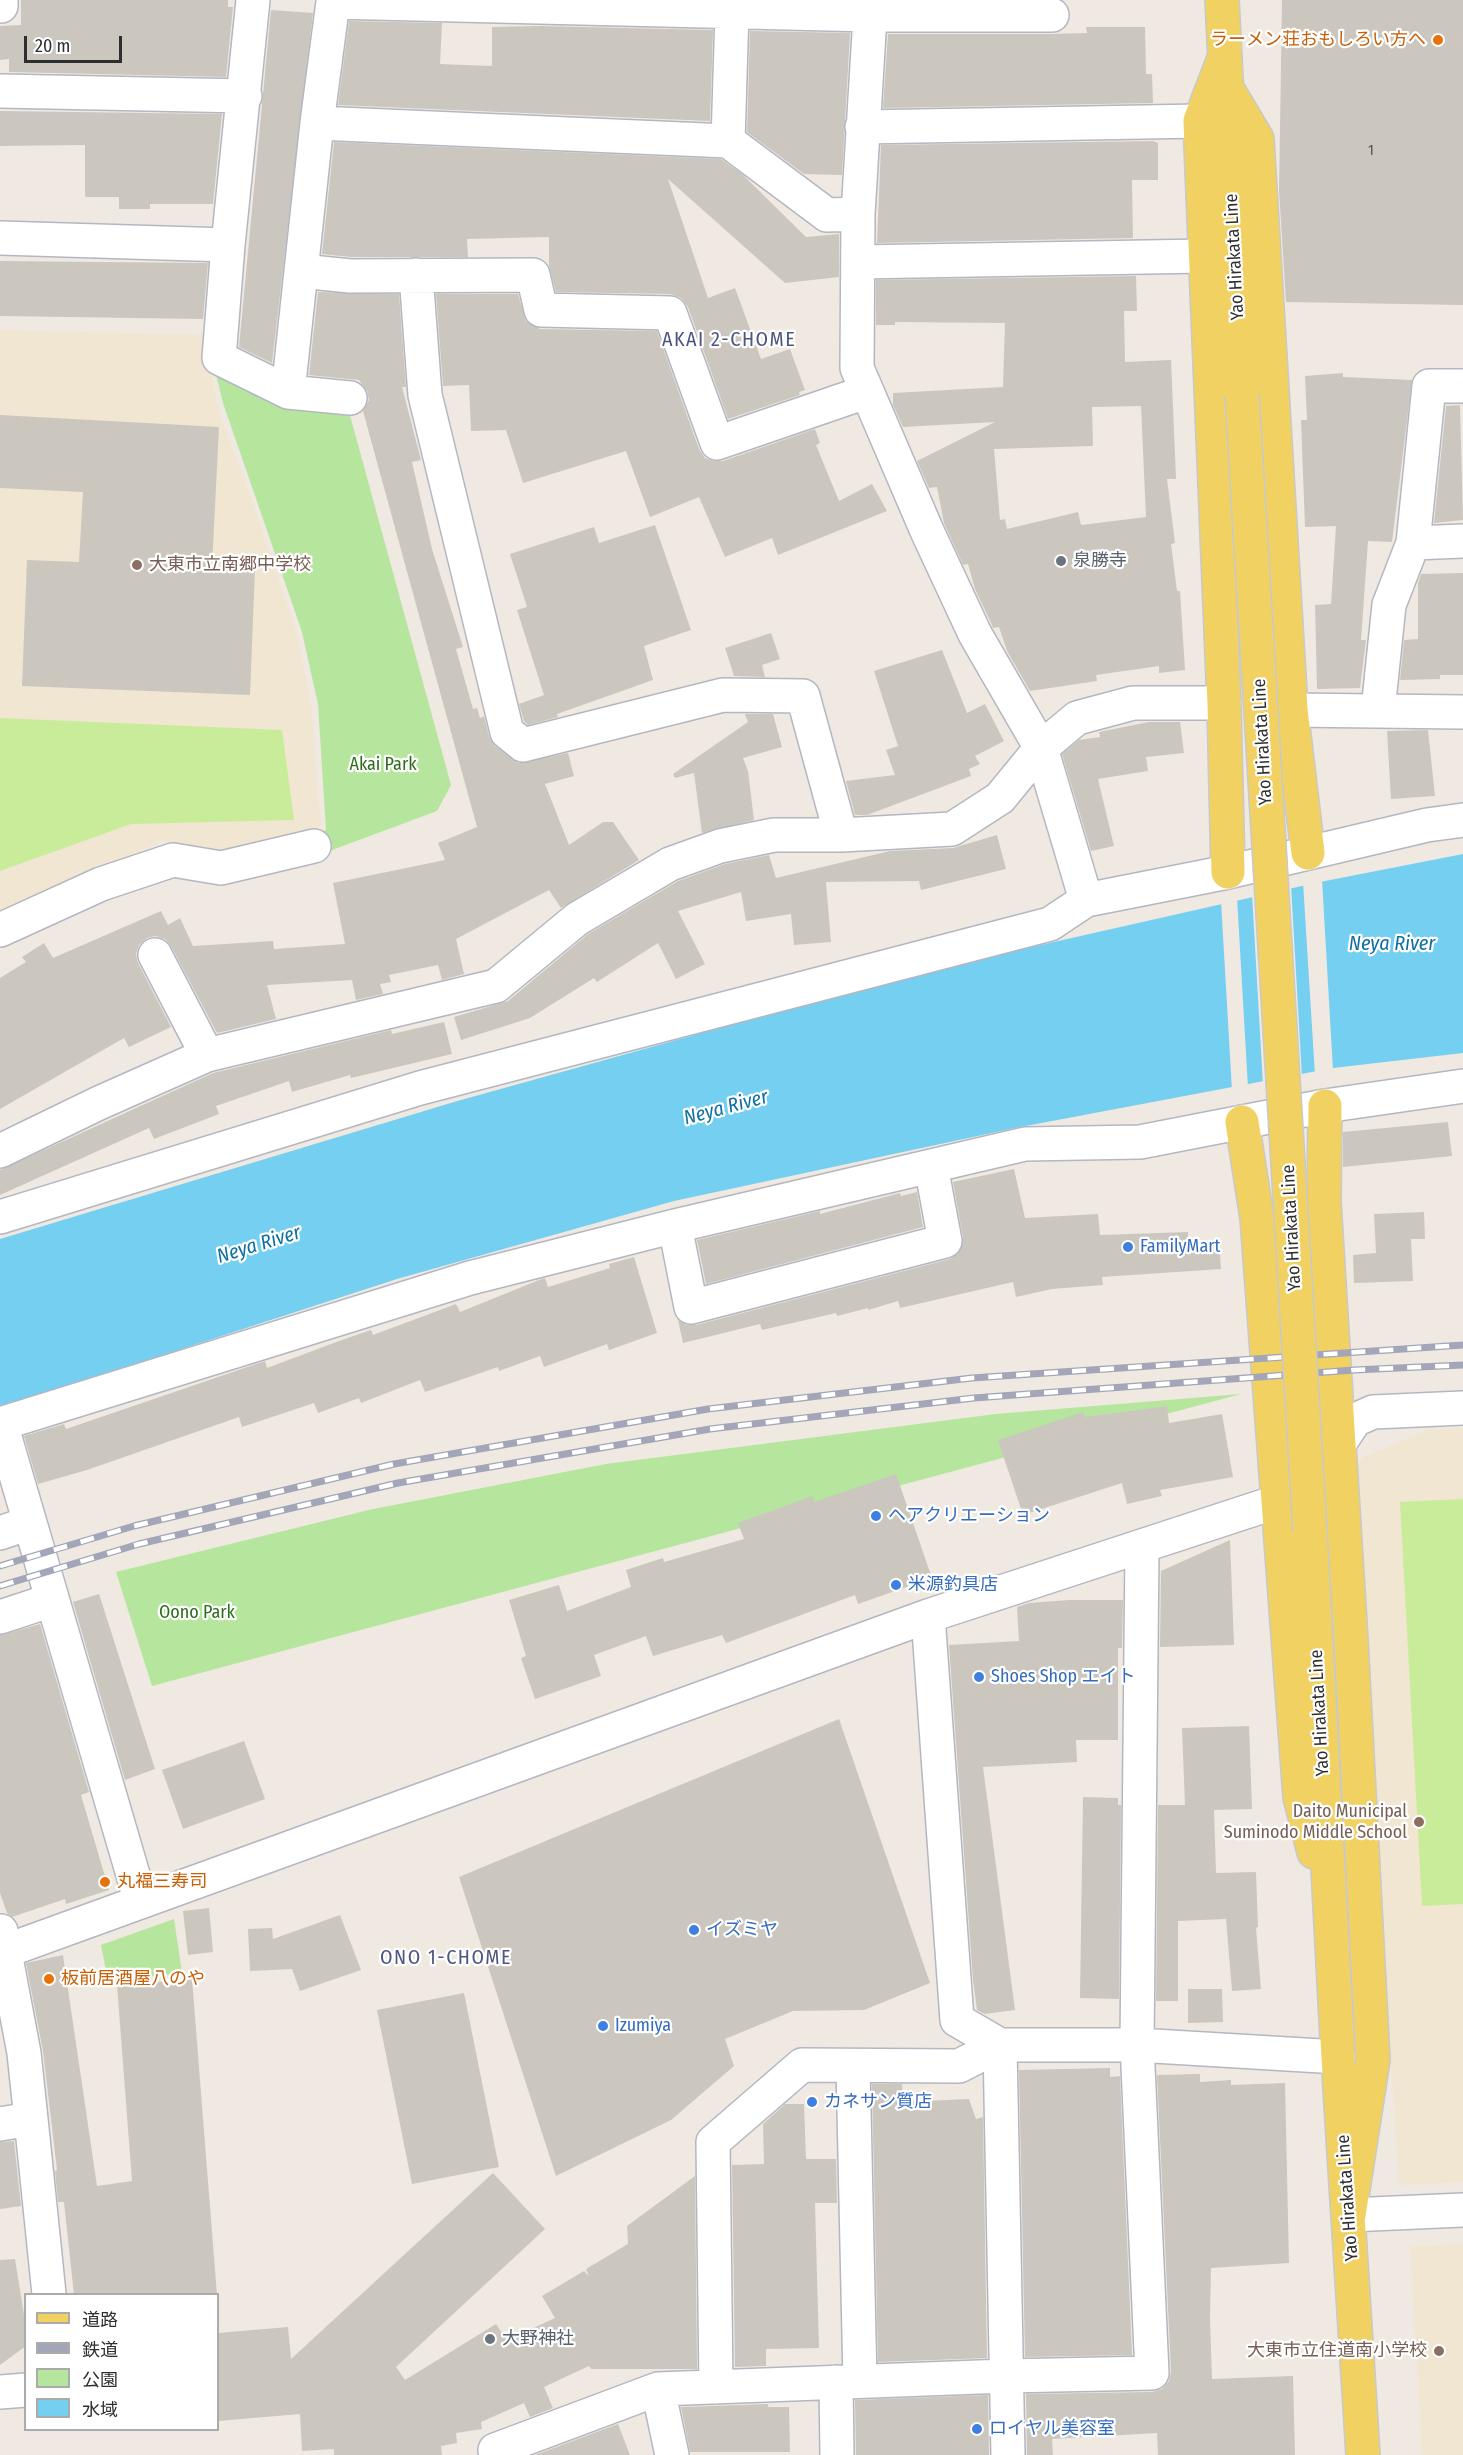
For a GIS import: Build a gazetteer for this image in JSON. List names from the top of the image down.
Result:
{
  "streets": {
    "main road": ["Yao Hirakata Line"]
  },
  "districts": ["AKAI 2-CHOME", "ONO 1-CHOME"],
  "water": ["Neya River"],
  "parks": ["Akai Park", "Oono Park"],
  "places": [
    "ラーメン荘おもしろい方へ",
    "泉勝寺",
    "大東市立南郷中学校",
    "FamilyMart",
    "ヘアクリエーション",
    "米源釣具店",
    "Shoes Shop エイト",
    "Daito Municipal Suminodo Middle School",
    "丸福三寿司",
    "イズミヤ",
    "板前居酒屋八のや",
    "Izumiya",
    "カネサン質店",
    "大野神社",
    "大東市立住道南小学校",
    "ロイヤル美容室"
  ],
  "house_numbers": ["1"],
  "legend": [
    "道路",
    "鉄道",
    "公園",
    "水域"
  ],
  "scale_bar": "20 m"
}
